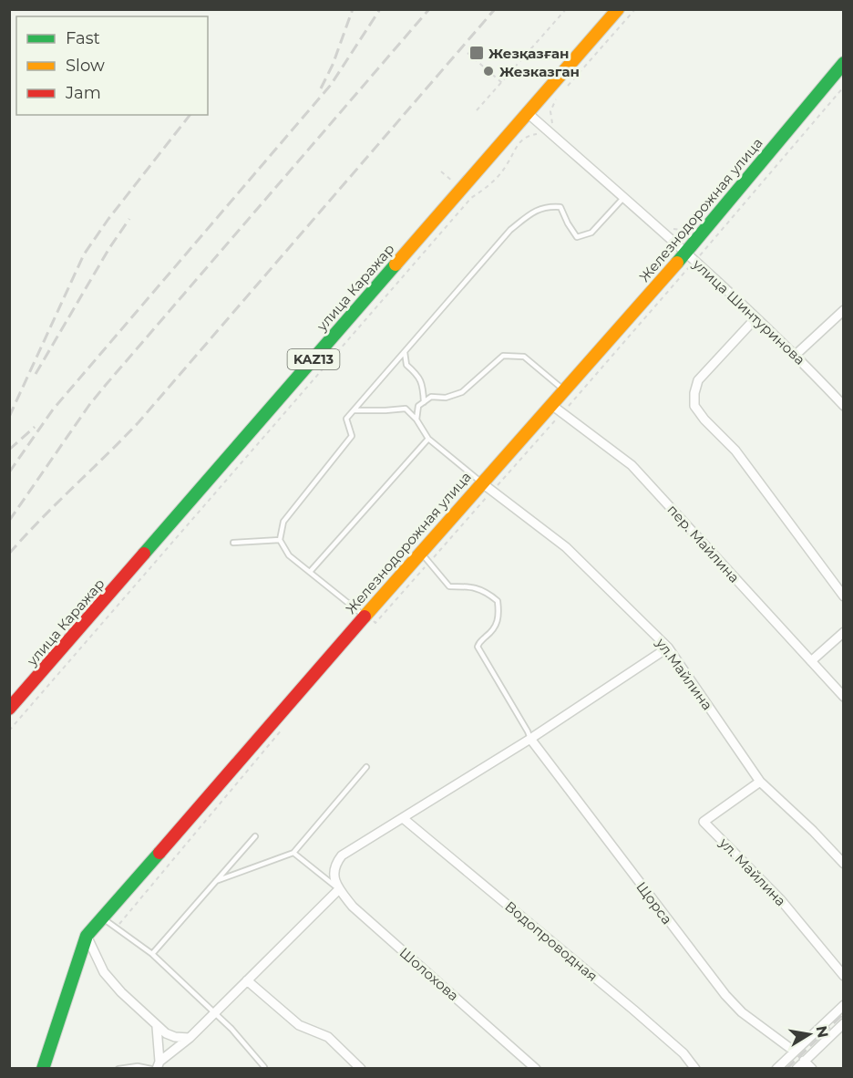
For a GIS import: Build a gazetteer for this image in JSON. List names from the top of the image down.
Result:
{
  "streets": {
    "street": [
      "Железнодорожная улица",
      "улица Каражар",
      "улица Шинтуринова",
      "KAZ13",
      "пер. Майлина",
      "ул.Майлина",
      "ул. Майлина",
      "Щорса",
      "Водопроводная",
      "Шолохова"
    ]
  },
  "crossings": [
    ["Железнодорожная улица", "улица Шинтуринова"],
    ["Железнодорожная улица", "пер. Майлина"],
    ["Железнодорожная улица", "ул.Майлина"],
    ["улица Каражар", "улица Шинтуринова"],
    ["ул.Майлина", "ул. Майлина"],
    ["Водопроводная", "Шолохова"]
  ],
  "places": {
    "transit": ["Жезқазған"],
    "other": ["Жезказган"]
  },
  "legend": ["Fast", "Slow", "Jam"],
  "north": "right"
}
